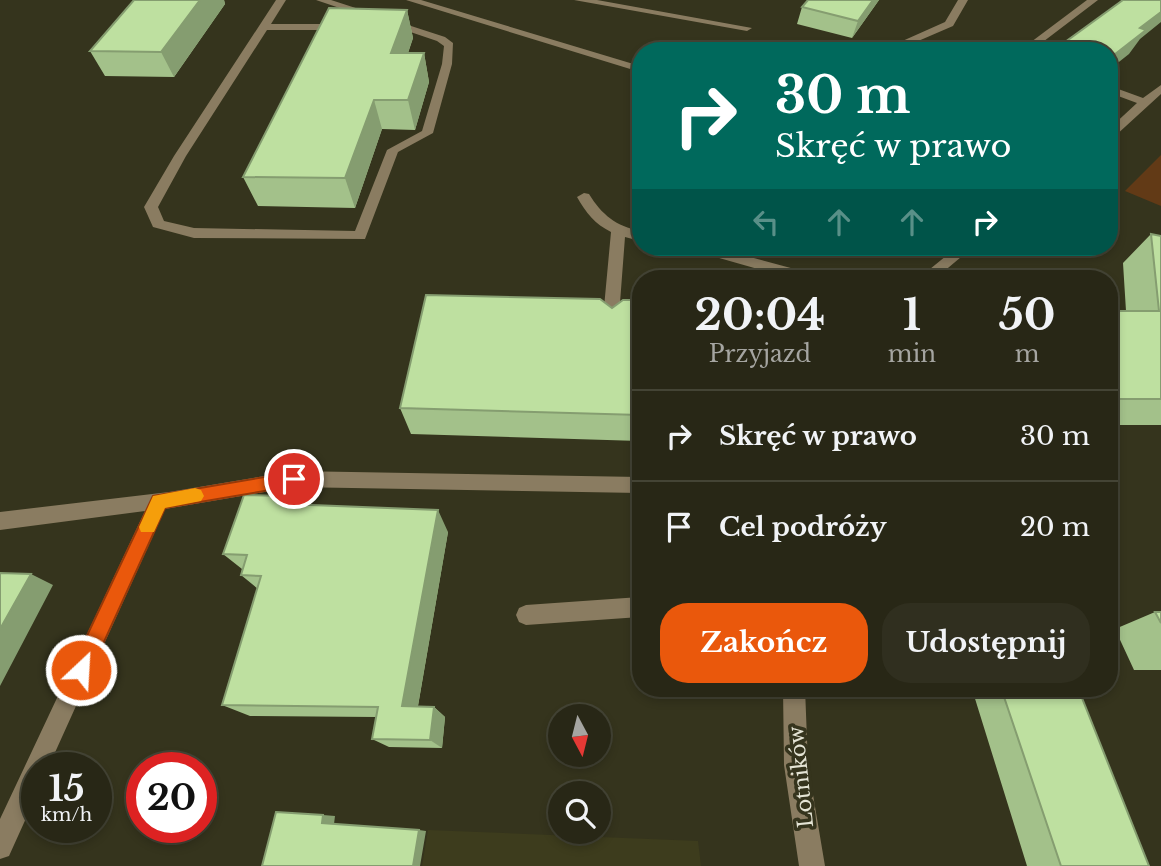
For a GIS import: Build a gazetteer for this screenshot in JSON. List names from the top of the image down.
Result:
{
  "streets": {
    "street": ["Lotników"]
  },
  "north": "bottom",
  "page": {
    "turn": ["30 m", "Skręć w prawo"],
    "eta": [
      "20:04",
      "Przyjazd",
      "1",
      "min",
      "50",
      "m"
    ],
    "list": [
      {
        "name": "Skręć w prawo",
        "value": "30 m"
      },
      {
        "name": "Cel podróży",
        "value": "20 m"
      }
    ],
    "buttons": ["Zakończ", "Udostępnij"],
    "speed": "15 km/h",
    "limit": "20"
  }
}
